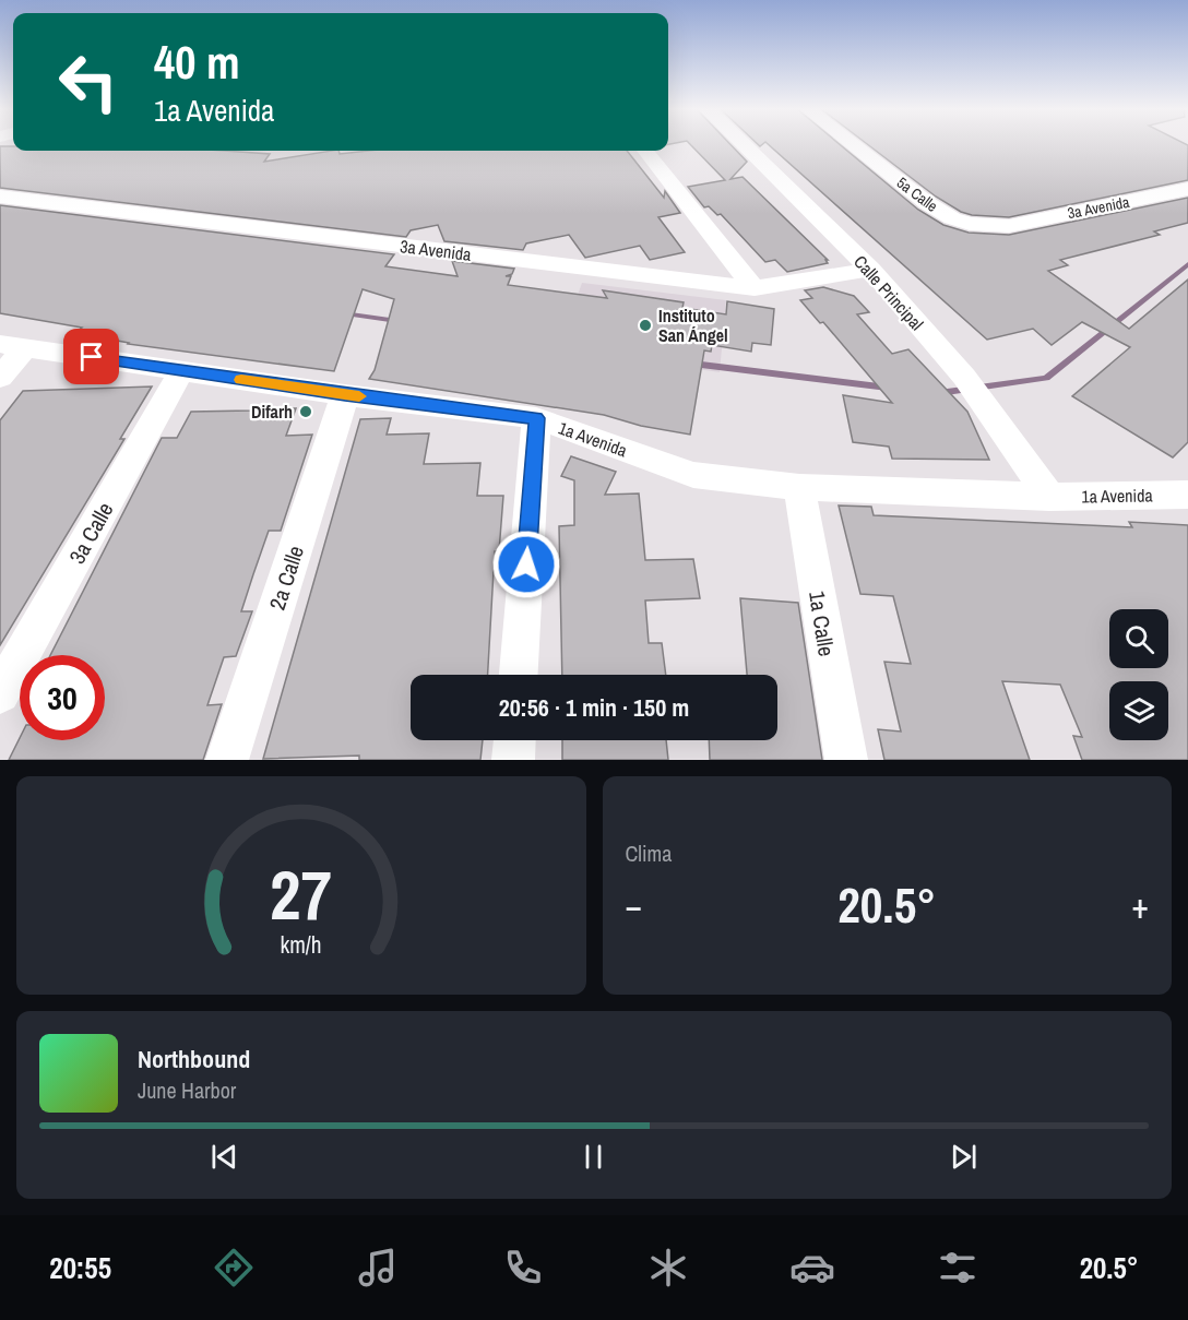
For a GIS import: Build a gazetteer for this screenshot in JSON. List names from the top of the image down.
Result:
{
  "streets": {
    "street": [
      "5a Calle",
      "3a Avenida",
      "Calle Principal",
      "1a Avenida",
      "3a Calle",
      "2a Calle",
      "1a Calle"
    ]
  },
  "crossings": [
    ["5a Calle", "3a Avenida"],
    ["3a Avenida", "Calle Principal"],
    ["Calle Principal", "1a Avenida"],
    ["1a Avenida", "3a Calle"],
    ["1a Avenida", "2a Calle"],
    ["1a Avenida", "1a Calle"]
  ],
  "places": ["Instituto San Ángel", "Difarh"],
  "page": {
    "turn": ["40 m", "1a Avenida"],
    "limit": "30",
    "trip": "20:56 · 1 min · 150 m",
    "tile": "Clima",
    "heat": ["−", "20.5°", "+"],
    "song": ["Northbound", "June Harbor"],
    "tabs": ["20:55", "20.5°"],
    "gauge": ["27", "km/h"]
  }
}
